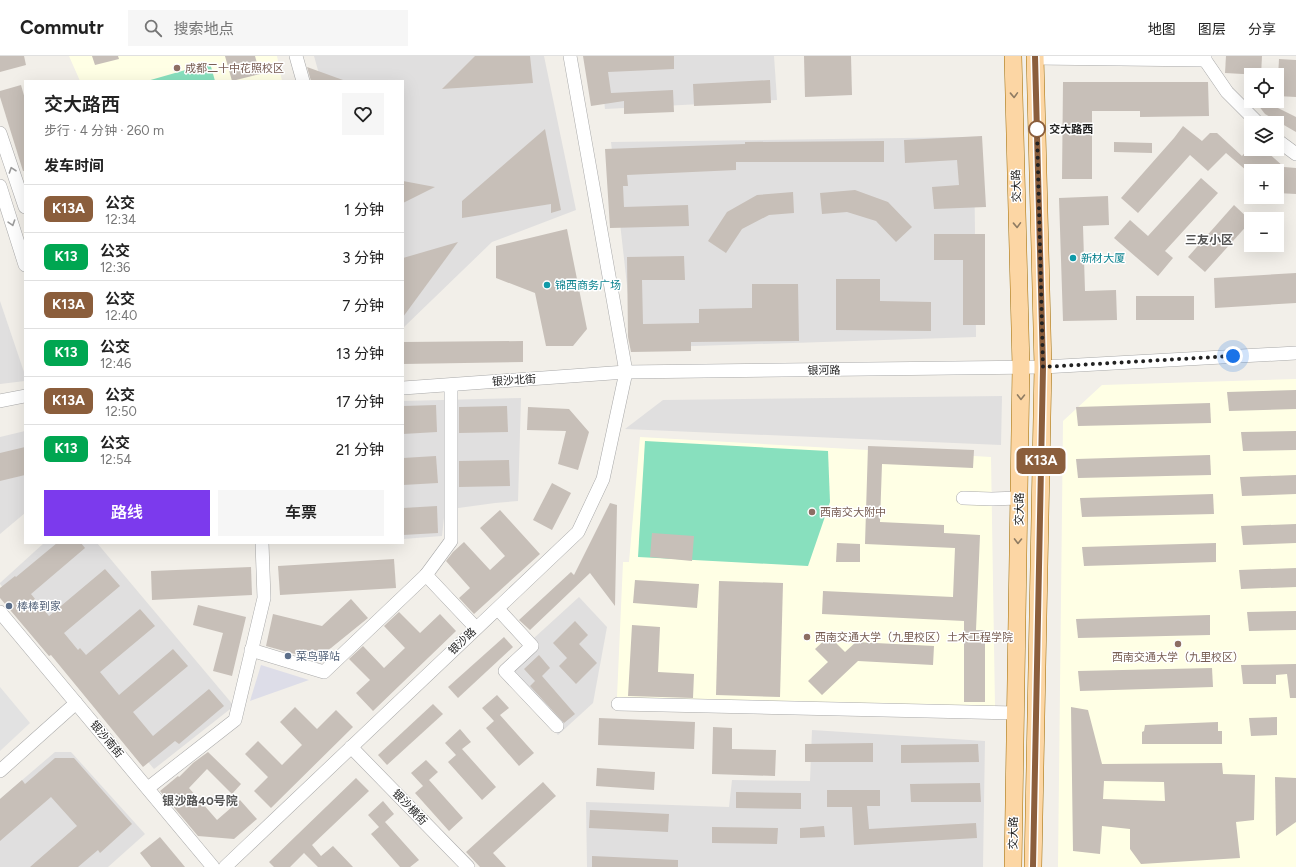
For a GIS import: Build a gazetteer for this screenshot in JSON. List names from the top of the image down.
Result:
{
  "streets": {
    "main road": ["交大路"],
    "street": [
      "银河路",
      "银沙北街",
      "银沙路",
      "银沙南街",
      "银沙横街"
    ]
  },
  "crossings": [
    ["交大路", "银河路"],
    ["银河路", "银沙北街"],
    ["银河路", "银沙路"],
    ["银沙北街", "银沙路"],
    ["银沙路", "银沙横街"]
  ],
  "districts": ["三友小区", "银沙路40号院"],
  "places": [
    "成都二十中花照校区",
    "交大路西",
    "新材大厦",
    "锦西商务广场",
    "西南交大附中",
    "棒棒到家",
    "西南交通大学（九里校区）土木工程学院",
    "西南交通大学（九里校区）",
    "菜鸟驿站"
  ],
  "lines": ["bus line K13A"],
  "page": {
    "header": "Commutr",
    "search": "搜索地点",
    "nav": ["地图", "图层", "分享"],
    "on_map": "K13A",
    "map_buttons": ["+", "−"],
    "heading": [
      ["交大路西", "步行 · 4 分钟 · 260 m"],
      "发车时间"
    ],
    "list": [
      {
        "mark": "K13A",
        "name": "公交",
        "note": "12:34",
        "value": "1 分钟"
      },
      {
        "mark": "K13",
        "name": "公交",
        "note": "12:36",
        "value": "3 分钟"
      },
      {
        "mark": "K13A",
        "name": "公交",
        "note": "12:40",
        "value": "7 分钟"
      },
      {
        "mark": "K13",
        "name": "公交",
        "note": "12:46",
        "value": "13 分钟"
      },
      {
        "mark": "K13A",
        "name": "公交",
        "note": "12:50",
        "value": "17 分钟"
      },
      {
        "mark": "K13",
        "name": "公交",
        "note": "12:54",
        "value": "21 分钟"
      }
    ],
    "buttons": ["路线", "车票"]
  }
}
